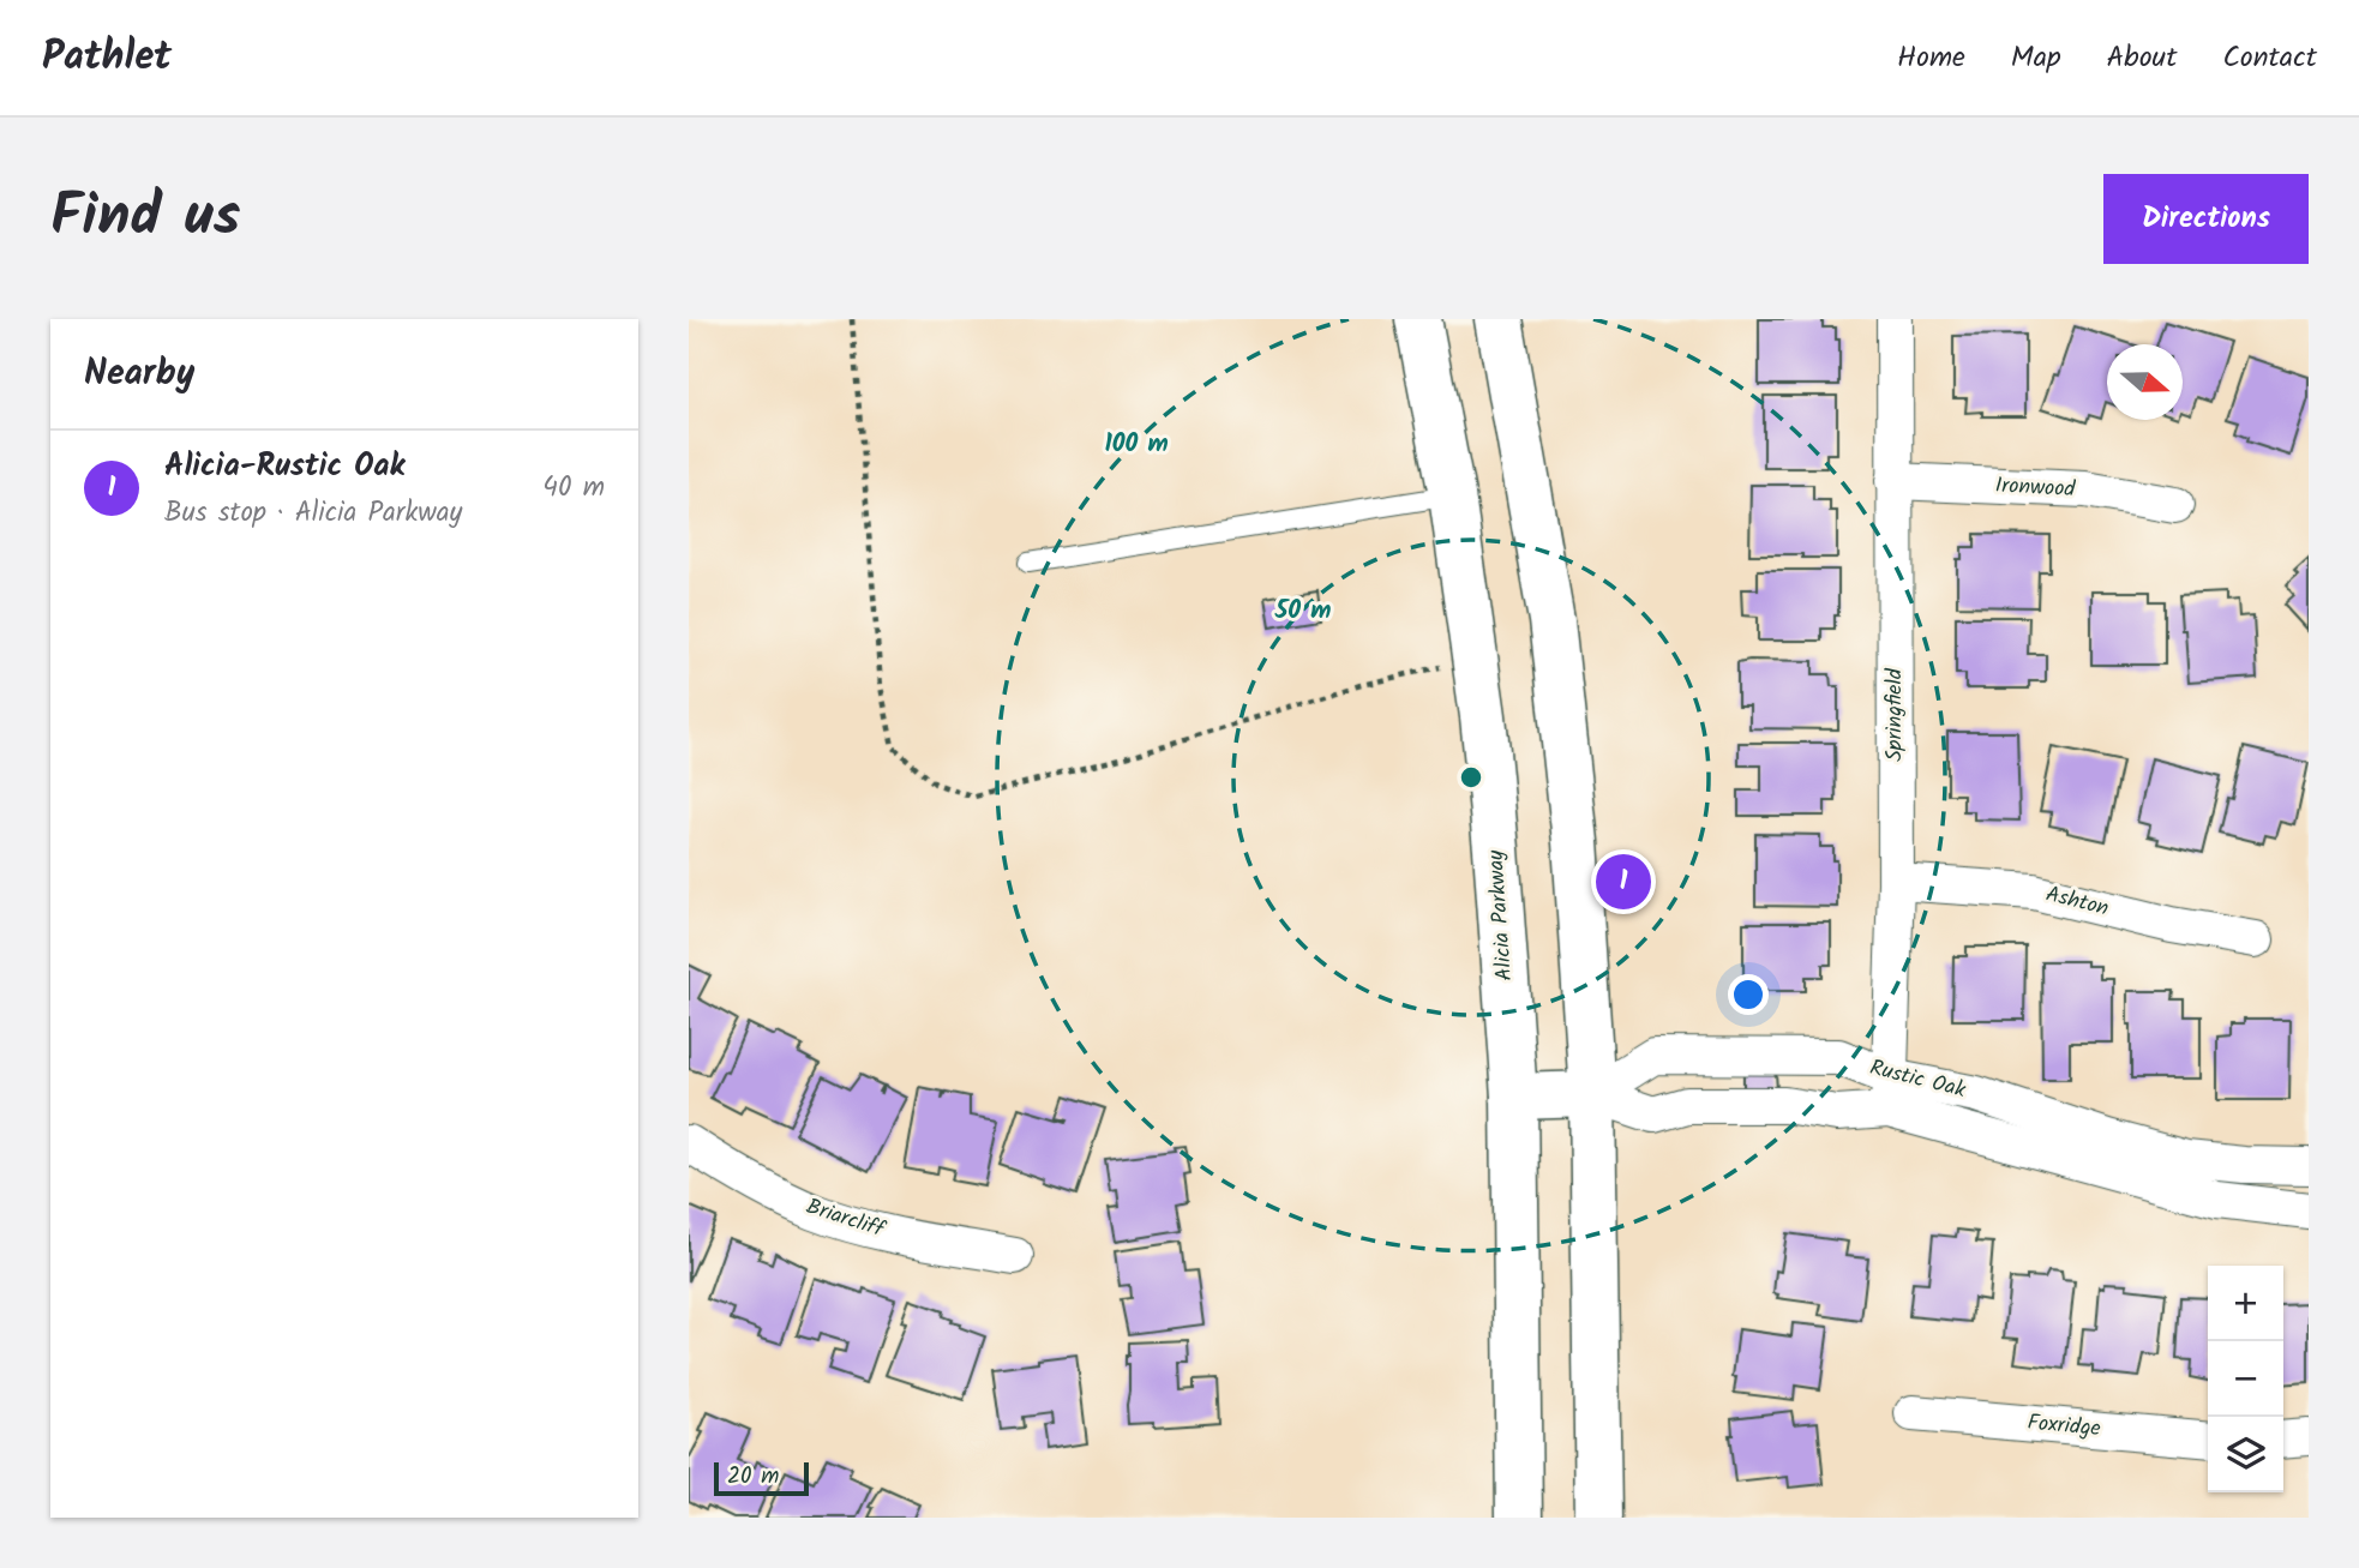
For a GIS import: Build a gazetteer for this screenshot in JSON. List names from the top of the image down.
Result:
{
  "streets": {
    "main road": ["Alicia Parkway"],
    "street": [
      "Ironwood",
      "Springfield",
      "Ashton",
      "Rustic Oak",
      "Briarcliff",
      "Foxridge"
    ]
  },
  "crossings": [
    ["Ironwood", "Springfield"],
    ["Springfield", "Ashton"],
    ["Springfield", "Rustic Oak"]
  ],
  "scale_bar": "20 m",
  "north": "right",
  "page": {
    "header": "Pathlet",
    "nav": [
      "Home",
      "Map",
      "About",
      "Contact"
    ],
    "title": "Find us",
    "buttons": "Directions",
    "heading": "Nearby",
    "list": [
      {
        "mark": "1",
        "name": "Alicia-Rustic Oak",
        "note": "Bus stop · Alicia Parkway",
        "value": "40 m"
      }
    ],
    "pins": "1",
    "map_buttons": ["+", "−"],
    "scale": "20 m"
  },
  "rings": ["100 m", "50 m"]
}
